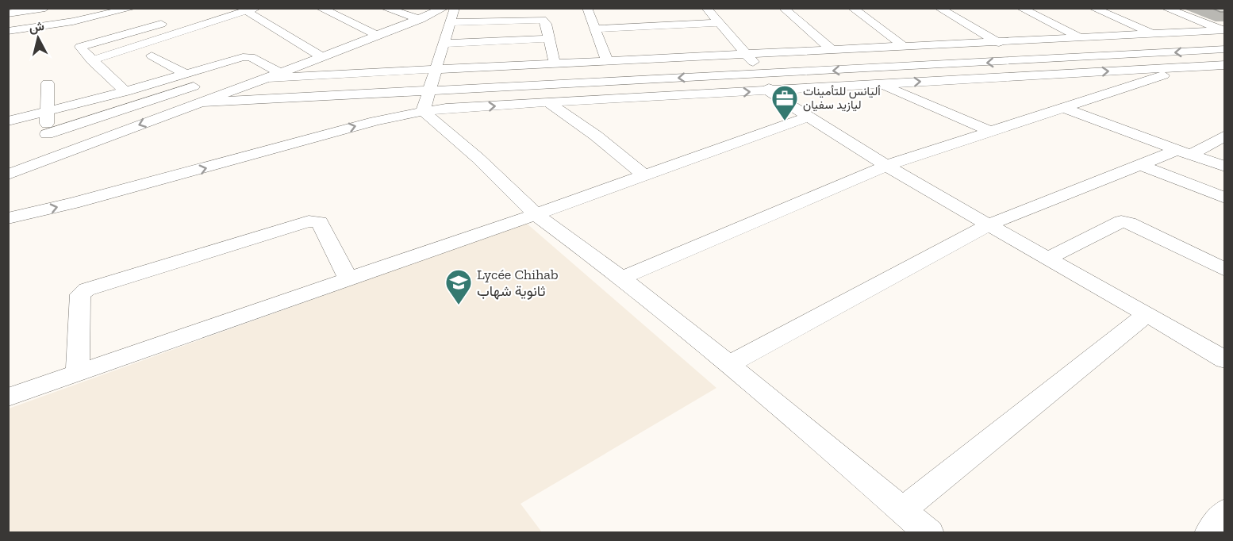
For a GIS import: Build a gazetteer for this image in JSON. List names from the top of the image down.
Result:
{
  "places": {
    "office": ["أليانس للتأمينات ليازيد سفيان"],
    "school or university": ["Lycée Chihab ثانوية شهاب"]
  },
  "north": "top"
}
